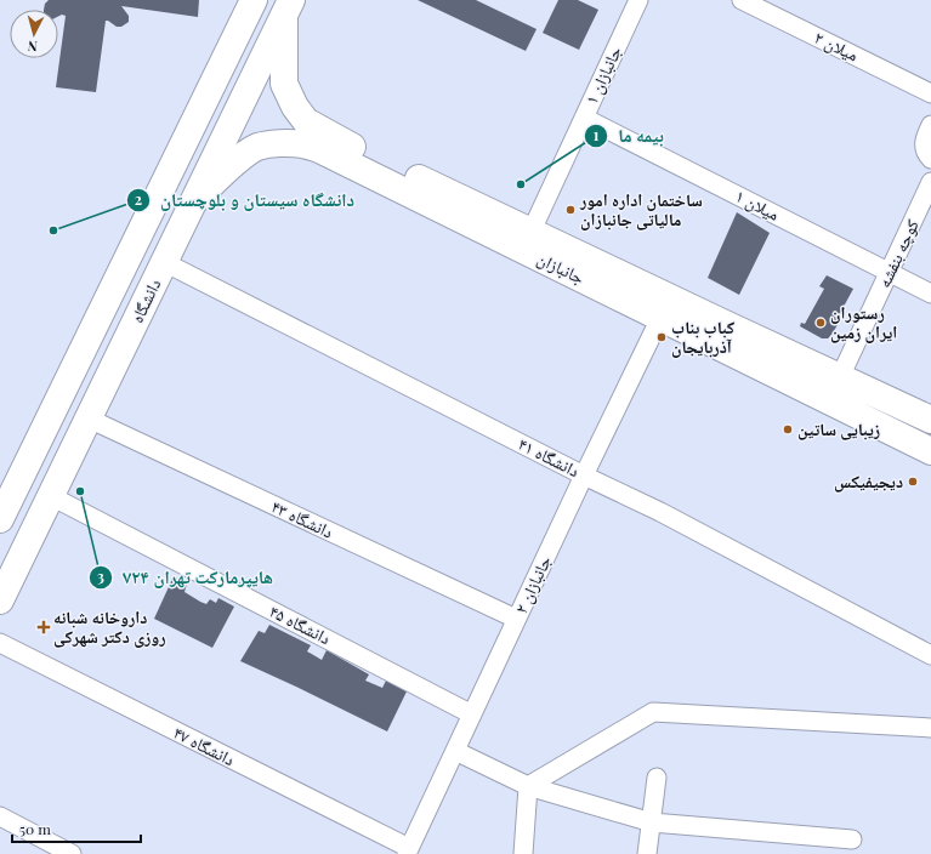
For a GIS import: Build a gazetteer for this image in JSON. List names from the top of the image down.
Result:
{
  "streets": {
    "main road": ["جانبازان", "دانشگاه"],
    "street": [
      "میلان ۲",
      "جانبازان ۱",
      "میلان ۱",
      "کوچه بنفشه",
      "دانشگاه ۴۱",
      "دانشگاه ۴۳",
      "جانبازان ۲",
      "دانشگاه ۴۵",
      "دانشگاه ۴۷"
    ]
  },
  "crossings": [
    ["جانبازان ۱", "میلان ۱"],
    ["جانبازان ۱", "جانبازان"],
    ["میلان ۱", "کوچه بنفشه"],
    ["کوچه بنفشه", "جانبازان"],
    ["جانبازان", "دانشگاه"],
    ["جانبازان", "جانبازان ۲"],
    ["دانشگاه", "دانشگاه ۴۱"],
    ["دانشگاه", "دانشگاه ۴۳"],
    ["دانشگاه", "دانشگاه ۴۵"],
    ["دانشگاه ۴۱", "جانبازان ۲"],
    ["دانشگاه ۴۳", "جانبازان ۲"],
    ["جانبازان ۲", "دانشگاه ۴۵"],
    ["جانبازان ۲", "دانشگاه ۴۷"]
  ],
  "places": {
    "other": [
      "بیمه ما",
      "ساختمان اداره امور مالیاتی جانبازان",
      "دانشگاه سیستان و بلوچستان",
      "رستوران ایران زمین",
      "کباب بناب آذربایجان",
      "زیبایی ساتین",
      "دیجیفیکس",
      "هایپرمارکت تهران ۷۲۴"
    ],
    "health": ["داروخانه شبانه روزی دکتر شهرکی"]
  },
  "scale_bar": "50 m",
  "north": "bottom"
}
